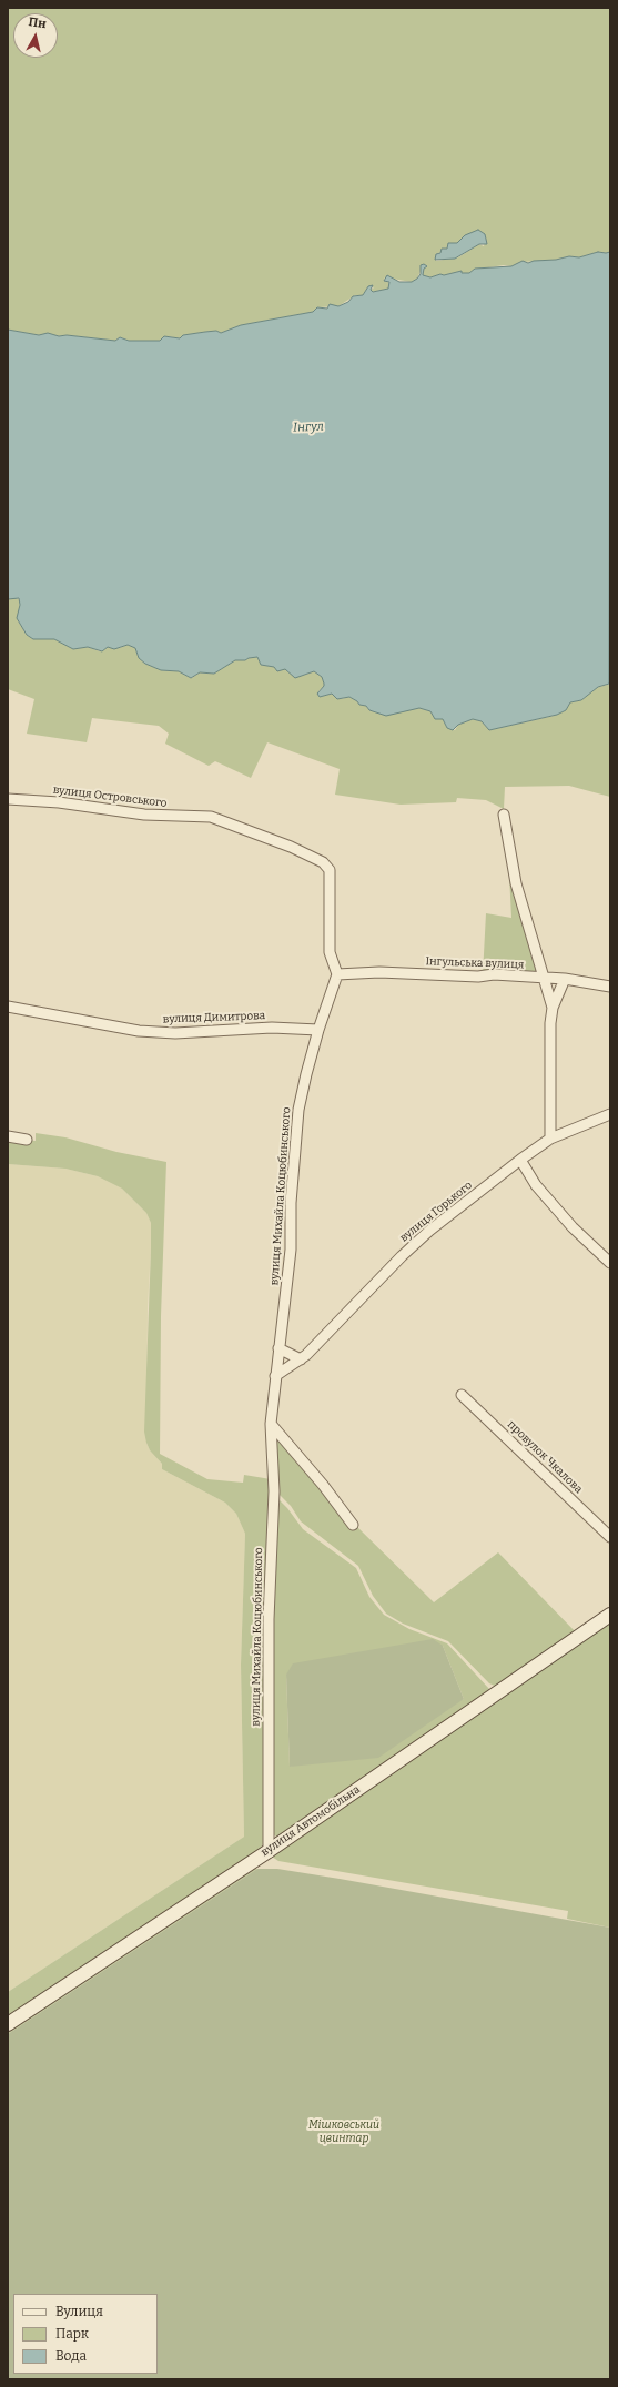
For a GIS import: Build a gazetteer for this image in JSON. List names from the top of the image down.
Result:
{
  "streets": {
    "street": [
      "вулиця Островського",
      "Інгульська вулиця",
      "вулиця Димитрова",
      "вулиця Михайла Коцюбинського",
      "вулиця Горького",
      "провулок Чкалова",
      "вулиця Автомобільна"
    ]
  },
  "crossings": [
    ["вулиця Островського", "Інгульська вулиця"],
    ["вулиця Островського", "вулиця Михайла Коцюбинського"],
    ["Інгульська вулиця", "вулиця Михайла Коцюбинського"],
    ["вулиця Димитрова", "вулиця Михайла Коцюбинського"],
    ["вулиця Михайла Коцюбинського", "вулиця Горького"],
    ["вулиця Михайла Коцюбинського", "вулиця Автомобільна"]
  ],
  "water": ["Інгул"],
  "parks": ["Мішковський цвинтар"],
  "legend": ["Вулиця", "Парк", "Вода"],
  "north": "top"
}
